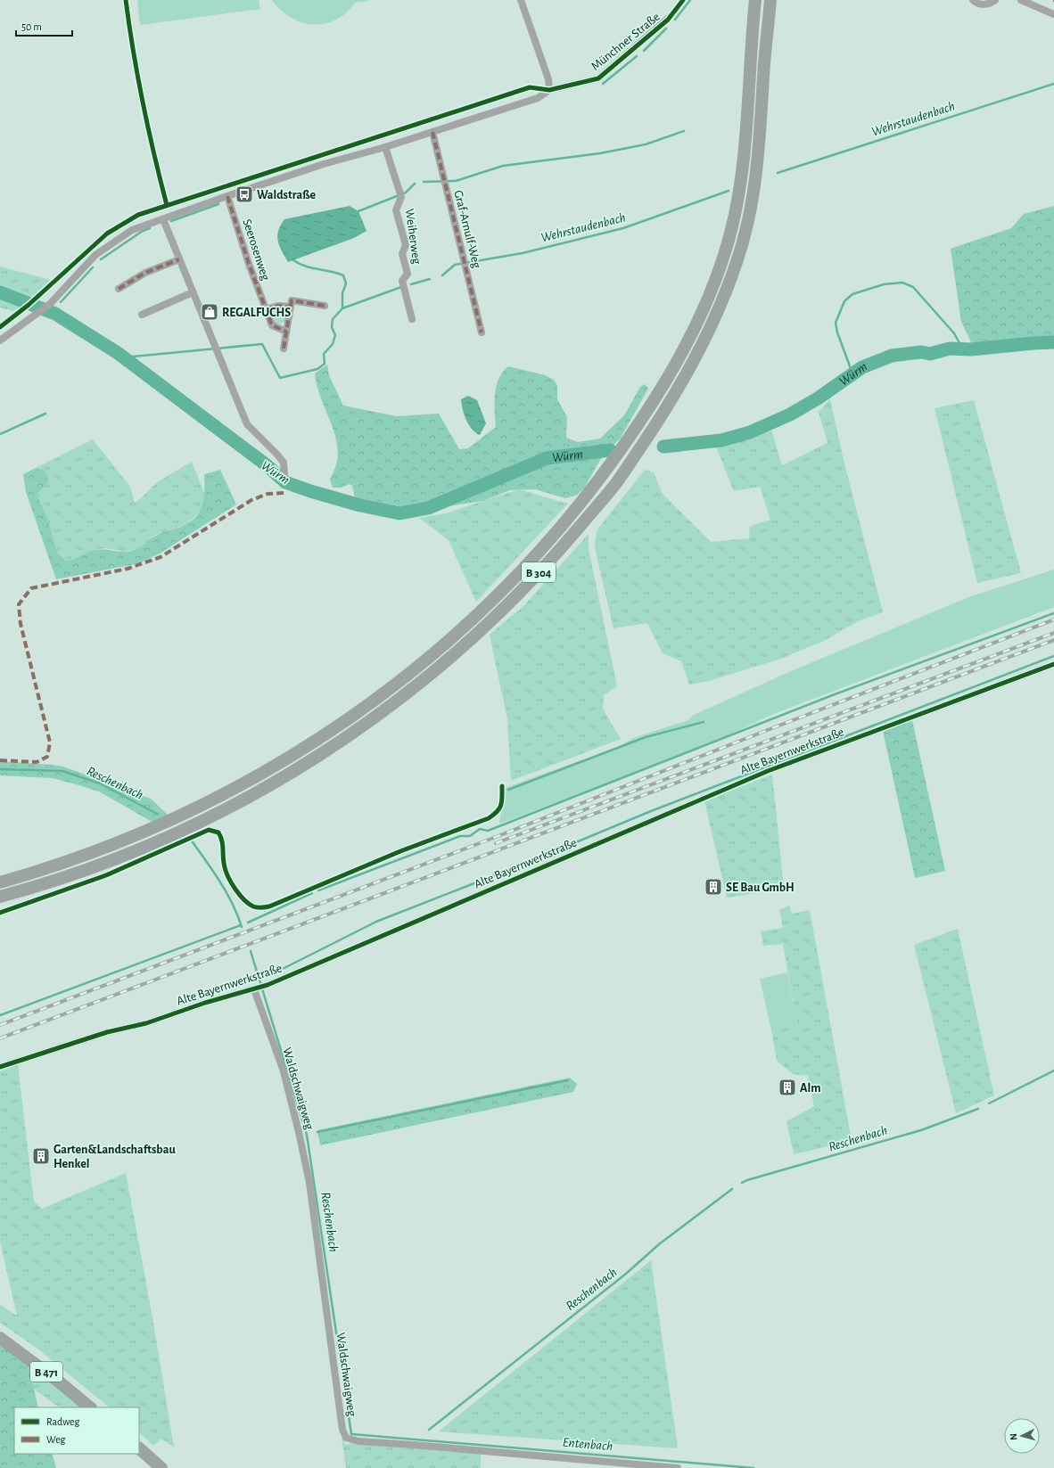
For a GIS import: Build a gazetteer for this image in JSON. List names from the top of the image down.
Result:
{
  "streets": {
    "highway": ["B 304", "B 471"],
    "street": [
      "Münchner Straße",
      "Graf-Arnulf-Weg",
      "Weiherweg",
      "Seerosenweg",
      "Alte Bayernwerkstraße",
      "Waldschwaigweg"
    ]
  },
  "crossings": [
    ["Münchner Straße", "Graf-Arnulf-Weg"],
    ["Münchner Straße", "Weiherweg"],
    ["Münchner Straße", "Seerosenweg"],
    ["Alte Bayernwerkstraße", "Waldschwaigweg"]
  ],
  "water": [
    "Wehrstaudenbach",
    "Würm",
    "Reschenbach",
    "Entenbach"
  ],
  "places": {
    "bus stop": ["Waldstraße"],
    "shop": ["REGALFUCHS"],
    "building": ["SE Bau GmbH", "Alm", "Garten&Landschaftsbau Henkel"]
  },
  "legend": ["Radweg", "Weg"],
  "scale_bar": "50 m",
  "north": "left"
}
